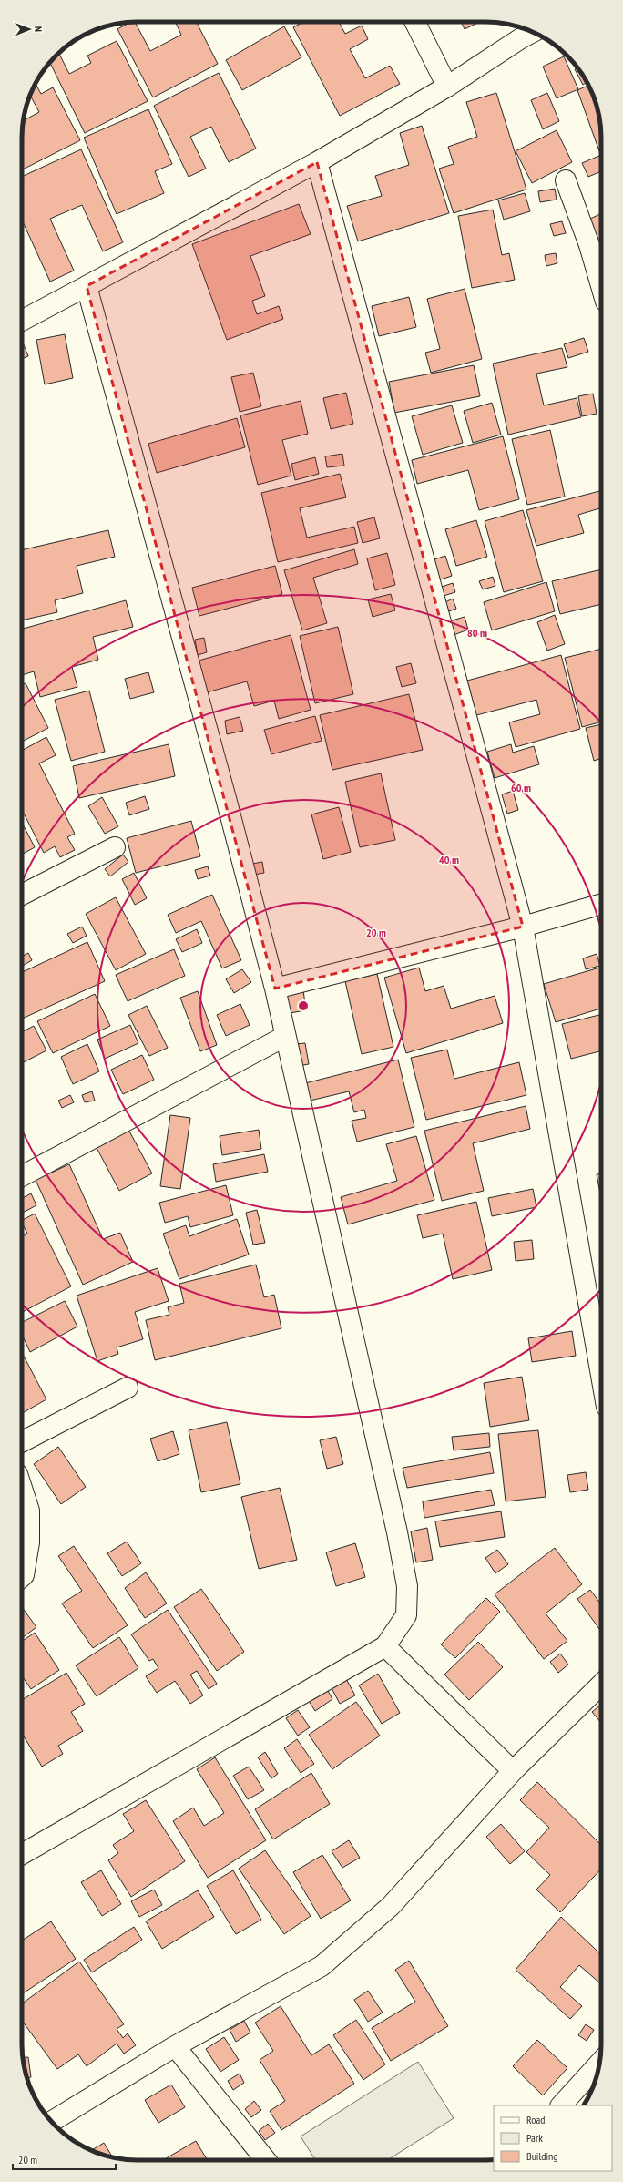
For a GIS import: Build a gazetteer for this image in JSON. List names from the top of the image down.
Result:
{
  "legend": ["Road", "Park", "Building"],
  "scale_bar": "20 m",
  "north": "right",
  "rings": [
    "80 m",
    "60 m",
    "40 m",
    "20 m"
  ]
}
